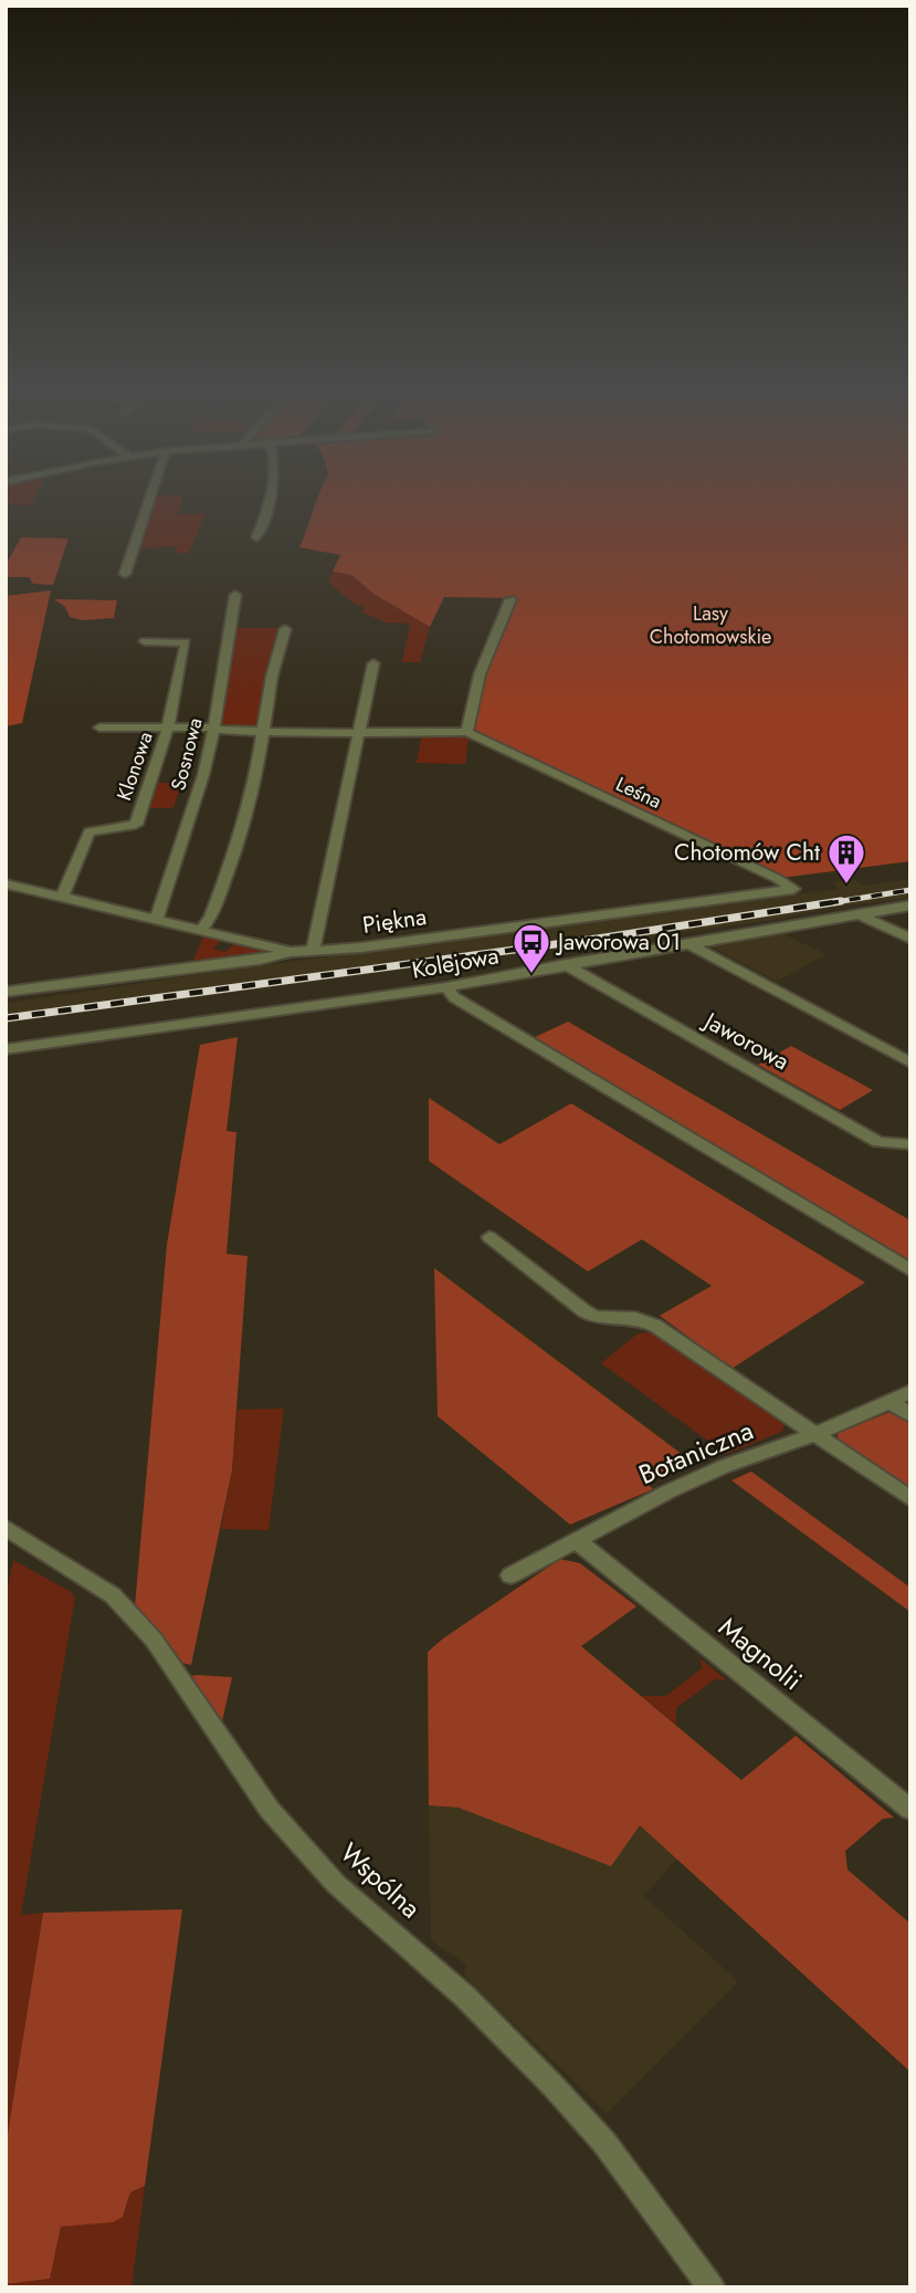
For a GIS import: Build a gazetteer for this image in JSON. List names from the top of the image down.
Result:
{
  "streets": {
    "street": [
      "Sosnowa",
      "Klonowa",
      "Leśna",
      "Piękna",
      "Kolejowa",
      "Jaworowa",
      "Botaniczna",
      "Magnolii",
      "Wspólna"
    ]
  },
  "crossings": [
    ["Sosnowa", "Leśna"],
    ["Sosnowa", "Piękna"],
    ["Klonowa", "Leśna"],
    ["Klonowa", "Piękna"],
    ["Leśna", "Piękna"],
    ["Kolejowa", "Jaworowa"],
    ["Botaniczna", "Magnolii"]
  ],
  "parks": ["Lasy Chotomowskie"],
  "places": {
    "building": ["Chotomów Cht"],
    "bus stop": ["Jaworowa 01"]
  }
}
